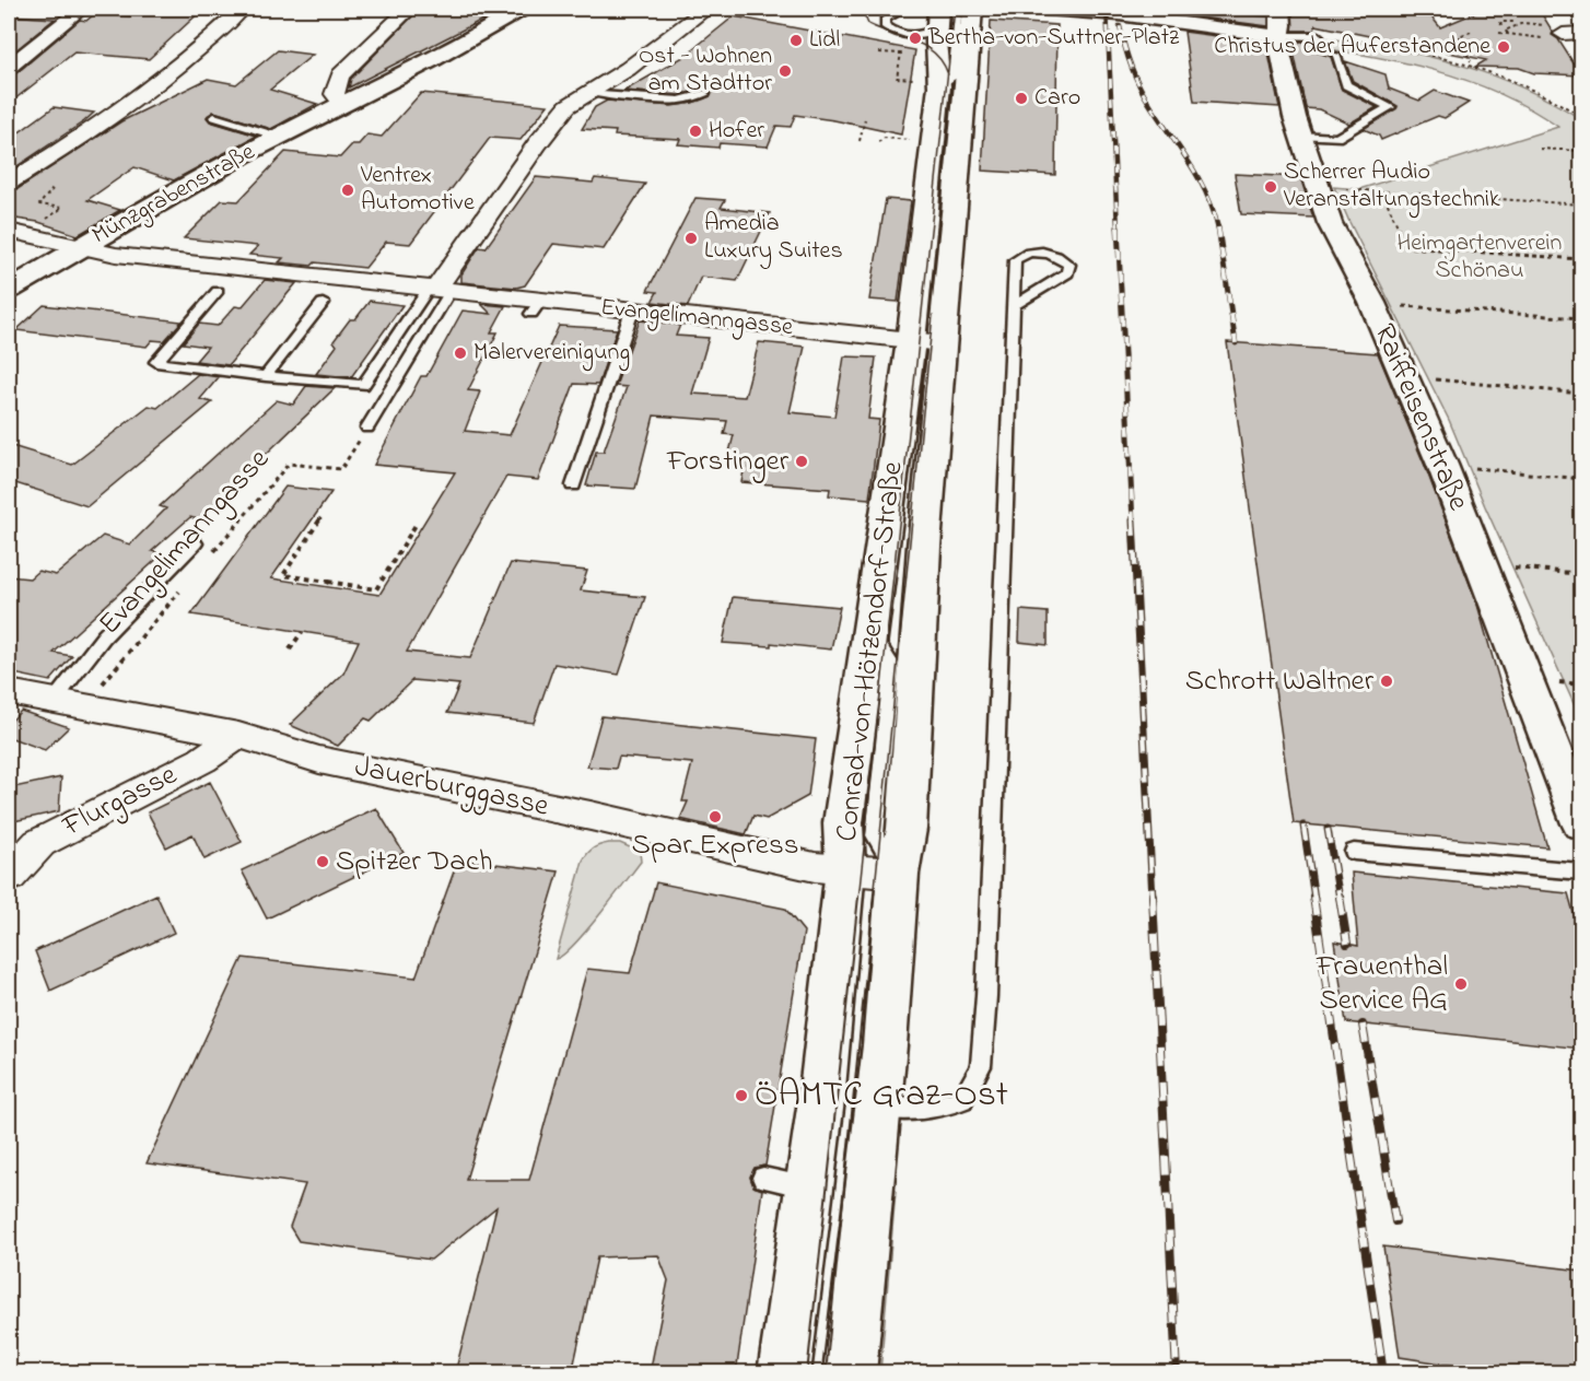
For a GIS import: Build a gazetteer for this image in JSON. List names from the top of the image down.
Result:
{
  "streets": {
    "main road": ["Münzgrabenstraße", "Raiffeisenstraße", "Conrad-von-Hötzendorf-Straße"],
    "street": ["Evangelimanngasse", "Jauerburggasse", "Flurgasse"]
  },
  "crossings": [
    ["Münzgrabenstraße", "Evangelimanngasse"],
    ["Evangelimanngasse", "Conrad-von-Hötzendorf-Straße"],
    ["Evangelimanngasse", "Jauerburggasse"],
    ["Conrad-von-Hötzendorf-Straße", "Jauerburggasse"],
    ["Jauerburggasse", "Flurgasse"]
  ],
  "parks": ["Heimgartenverein Schönau"],
  "places": [
    "Bertha-von-Suttner-Platz",
    "Lidl",
    "Christus der Auferstandene",
    "Ost - Wohnen am Stadttor",
    "Caro",
    "Hofer",
    "Scherrer Audio Veranstaltungstechnik",
    "Ventrex Automotive",
    "Amedia Luxury Suites",
    "Malervereinigung",
    "Forstinger",
    "Schrott Waltner",
    "Spar Express",
    "Spitzer Dach",
    "Frauenthal Service AG",
    "ÖAMTC Graz-Ost"
  ]
}
